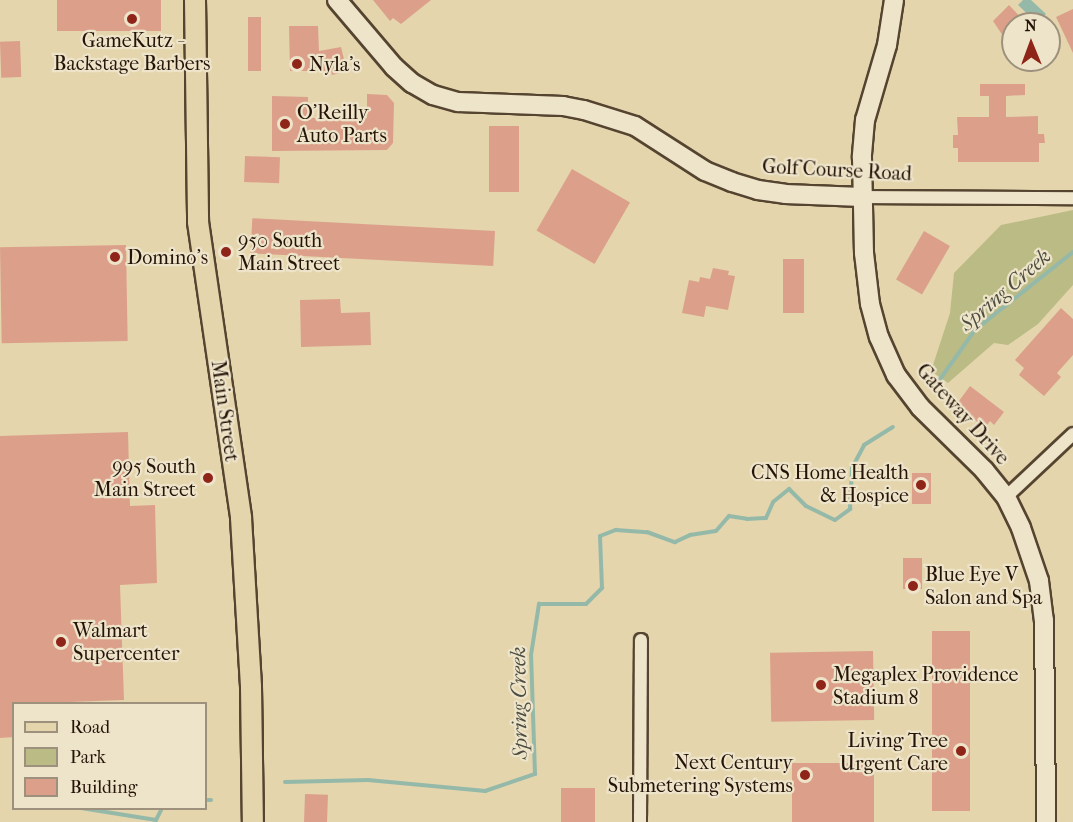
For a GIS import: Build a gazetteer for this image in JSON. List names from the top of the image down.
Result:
{
  "streets": {
    "main road": ["Golf Course Road", "Main Street", "Gateway Drive"]
  },
  "crossings": [
    ["Golf Course Road", "Gateway Drive"]
  ],
  "water": ["Spring Creek"],
  "places": [
    "GameKutz - Backstage Barbers",
    "Nyla's",
    "O'Reilly Auto Parts",
    "950 South Main Street",
    "Domino's",
    "995 South Main Street",
    "CNS Home Health & Hospice",
    "Blue Eye V Salon and Spa",
    "Walmart Supercenter",
    "Megaplex Providence Stadium 8",
    "Living Tree Urgent Care",
    "Next Century Submetering Systems"
  ],
  "legend": ["Road", "Park", "Building"],
  "north": "top"
}
